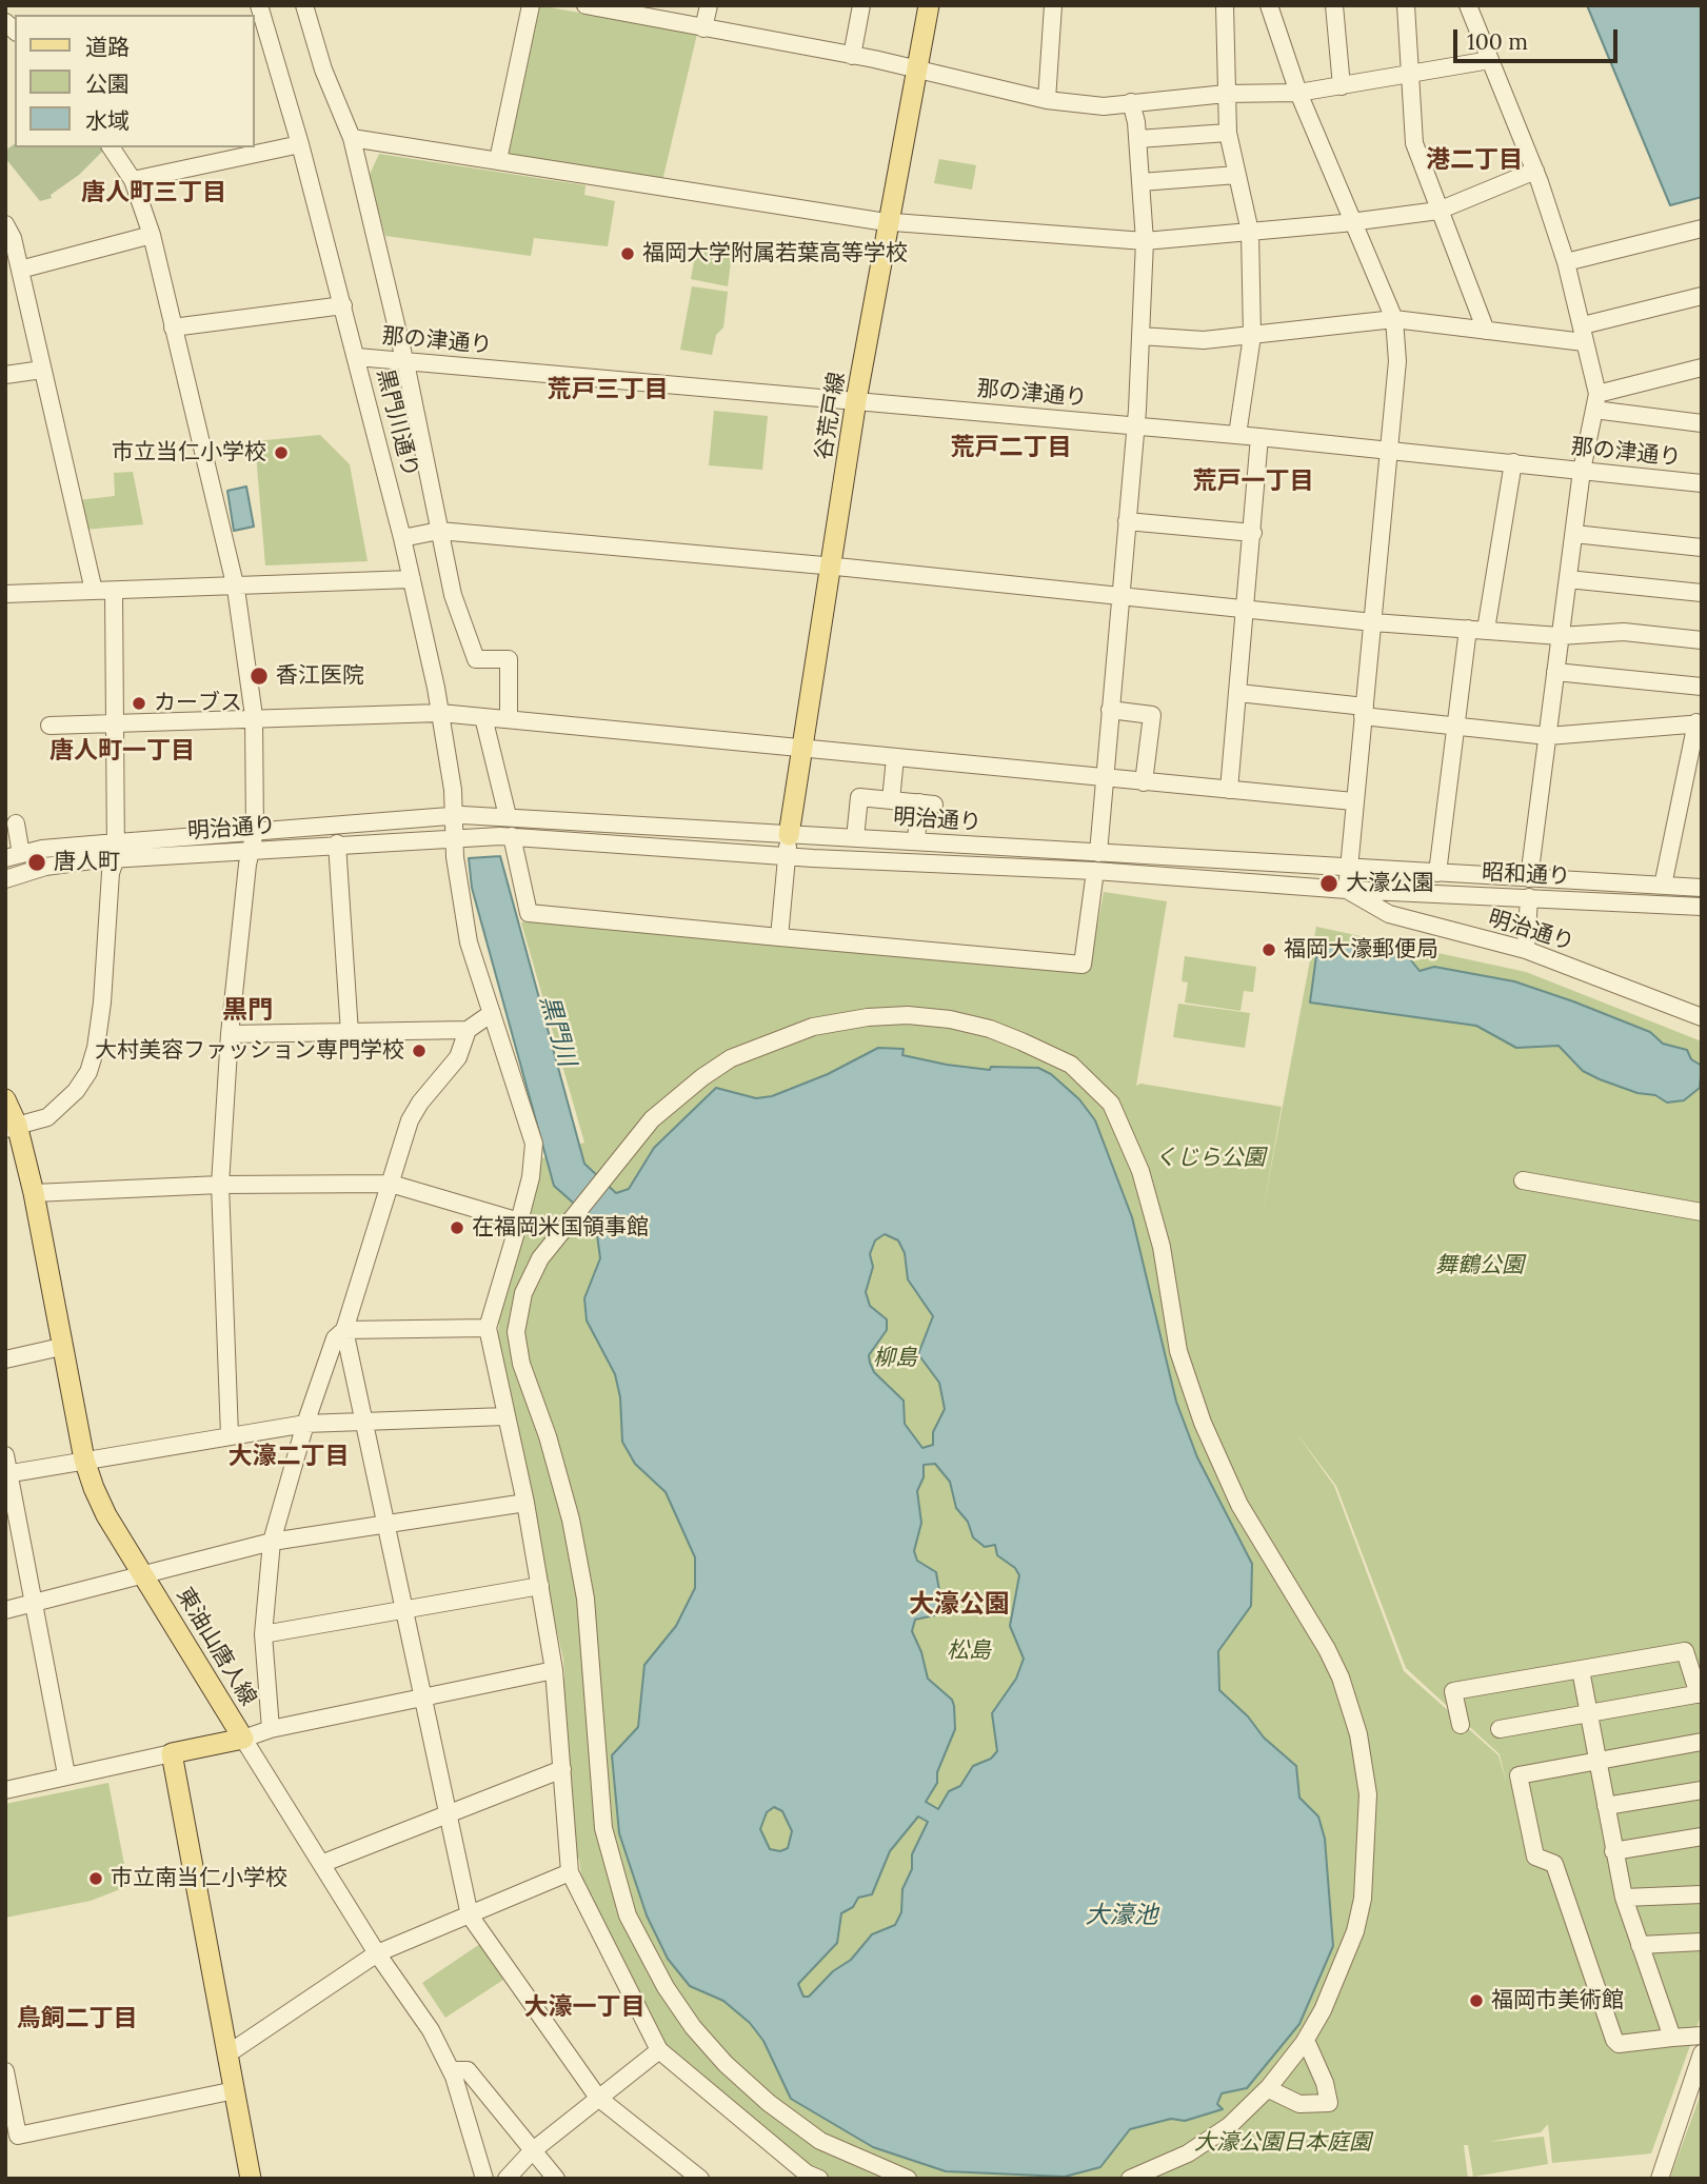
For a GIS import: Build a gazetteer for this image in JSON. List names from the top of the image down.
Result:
{
  "streets": {
    "main road": ["谷荒戸線", "東油山唐人線"],
    "street": [
      "那の津通り",
      "黒門川通り",
      "明治通り",
      "昭和通り"
    ]
  },
  "crossings": [
    ["那の津通り", "谷荒戸線"],
    ["那の津通り", "黒門川通り"],
    ["谷荒戸線", "明治通り"],
    ["黒門川通り", "明治通り"],
    ["明治通り", "昭和通り"]
  ],
  "districts": [
    "港二丁目",
    "唐人町三丁目",
    "荒戸三丁目",
    "荒戸二丁目",
    "荒戸一丁目",
    "唐人町一丁目",
    "黒門",
    "大濠二丁目",
    "大濠公園",
    "大濠一丁目",
    "鳥飼二丁目"
  ],
  "water": ["黒門川", "大濠池"],
  "parks": [
    "くじら公園",
    "舞鶴公園",
    "柳島",
    "松島",
    "大濠公園日本庭園"
  ],
  "places": [
    "福岡大学附属若葉高等学校",
    "市立当仁小学校",
    "香江医院",
    "カーブス",
    "唐人町",
    "大濠公園",
    "福岡大濠郵便局",
    "大村美容ファッション専門学校",
    "在福岡米国領事館",
    "市立南当仁小学校",
    "福岡市美術館"
  ],
  "legend": ["道路", "公園", "水域"],
  "scale_bar": "100 m"
}
